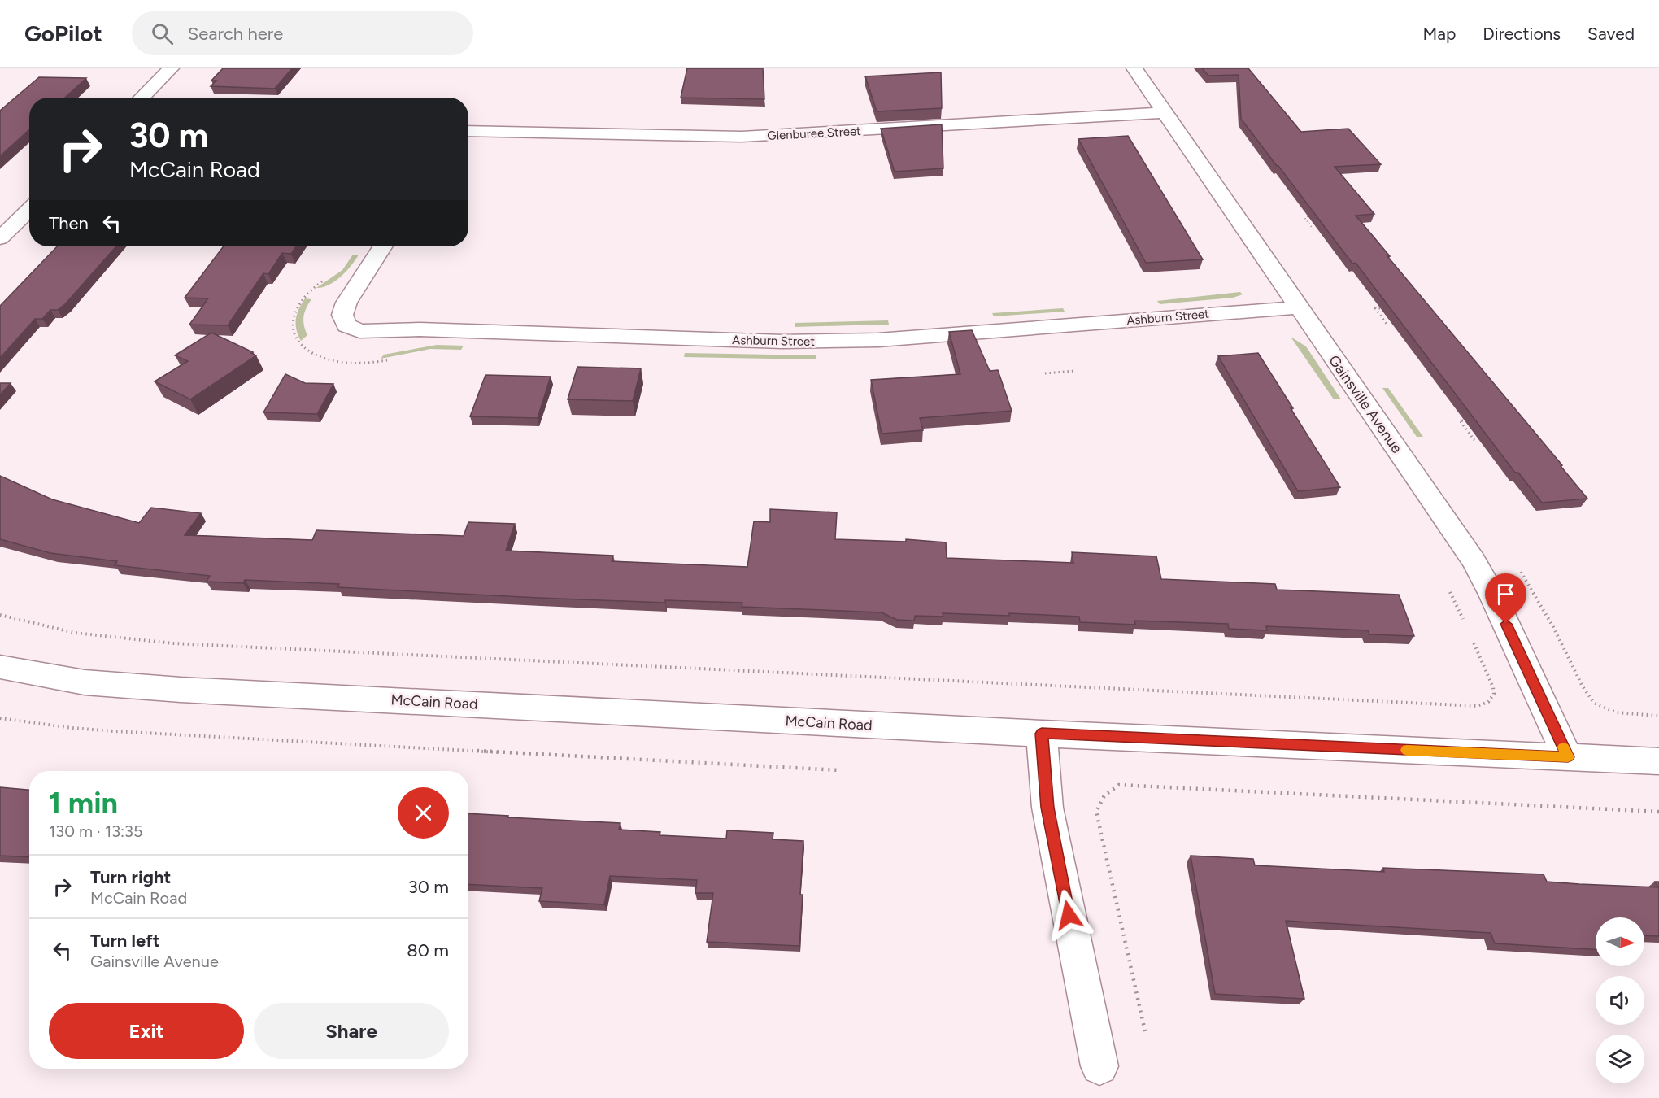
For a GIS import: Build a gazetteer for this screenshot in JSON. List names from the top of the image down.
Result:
{
  "streets": {
    "street": [
      "Glenburee Street",
      "Ashburn Street",
      "Gainsville Avenue",
      "McCain Road"
    ]
  },
  "crossings": [
    ["Glenburee Street", "Gainsville Avenue"],
    ["Ashburn Street", "Gainsville Avenue"],
    ["Gainsville Avenue", "McCain Road"]
  ],
  "north": "right",
  "page": {
    "header": "GoPilot",
    "search": "Search here",
    "nav": ["Map", "Directions", "Saved"],
    "turn": ["30 m", "McCain Road"],
    "then": "Then",
    "heading": ["1 min", "130 m · 13:35"],
    "list": [
      {
        "name": "Turn right",
        "note": "McCain Road",
        "value": "30 m"
      },
      {
        "name": "Turn left",
        "note": "Gainsville Avenue",
        "value": "80 m"
      }
    ],
    "buttons": ["Exit", "Share"]
  }
}
